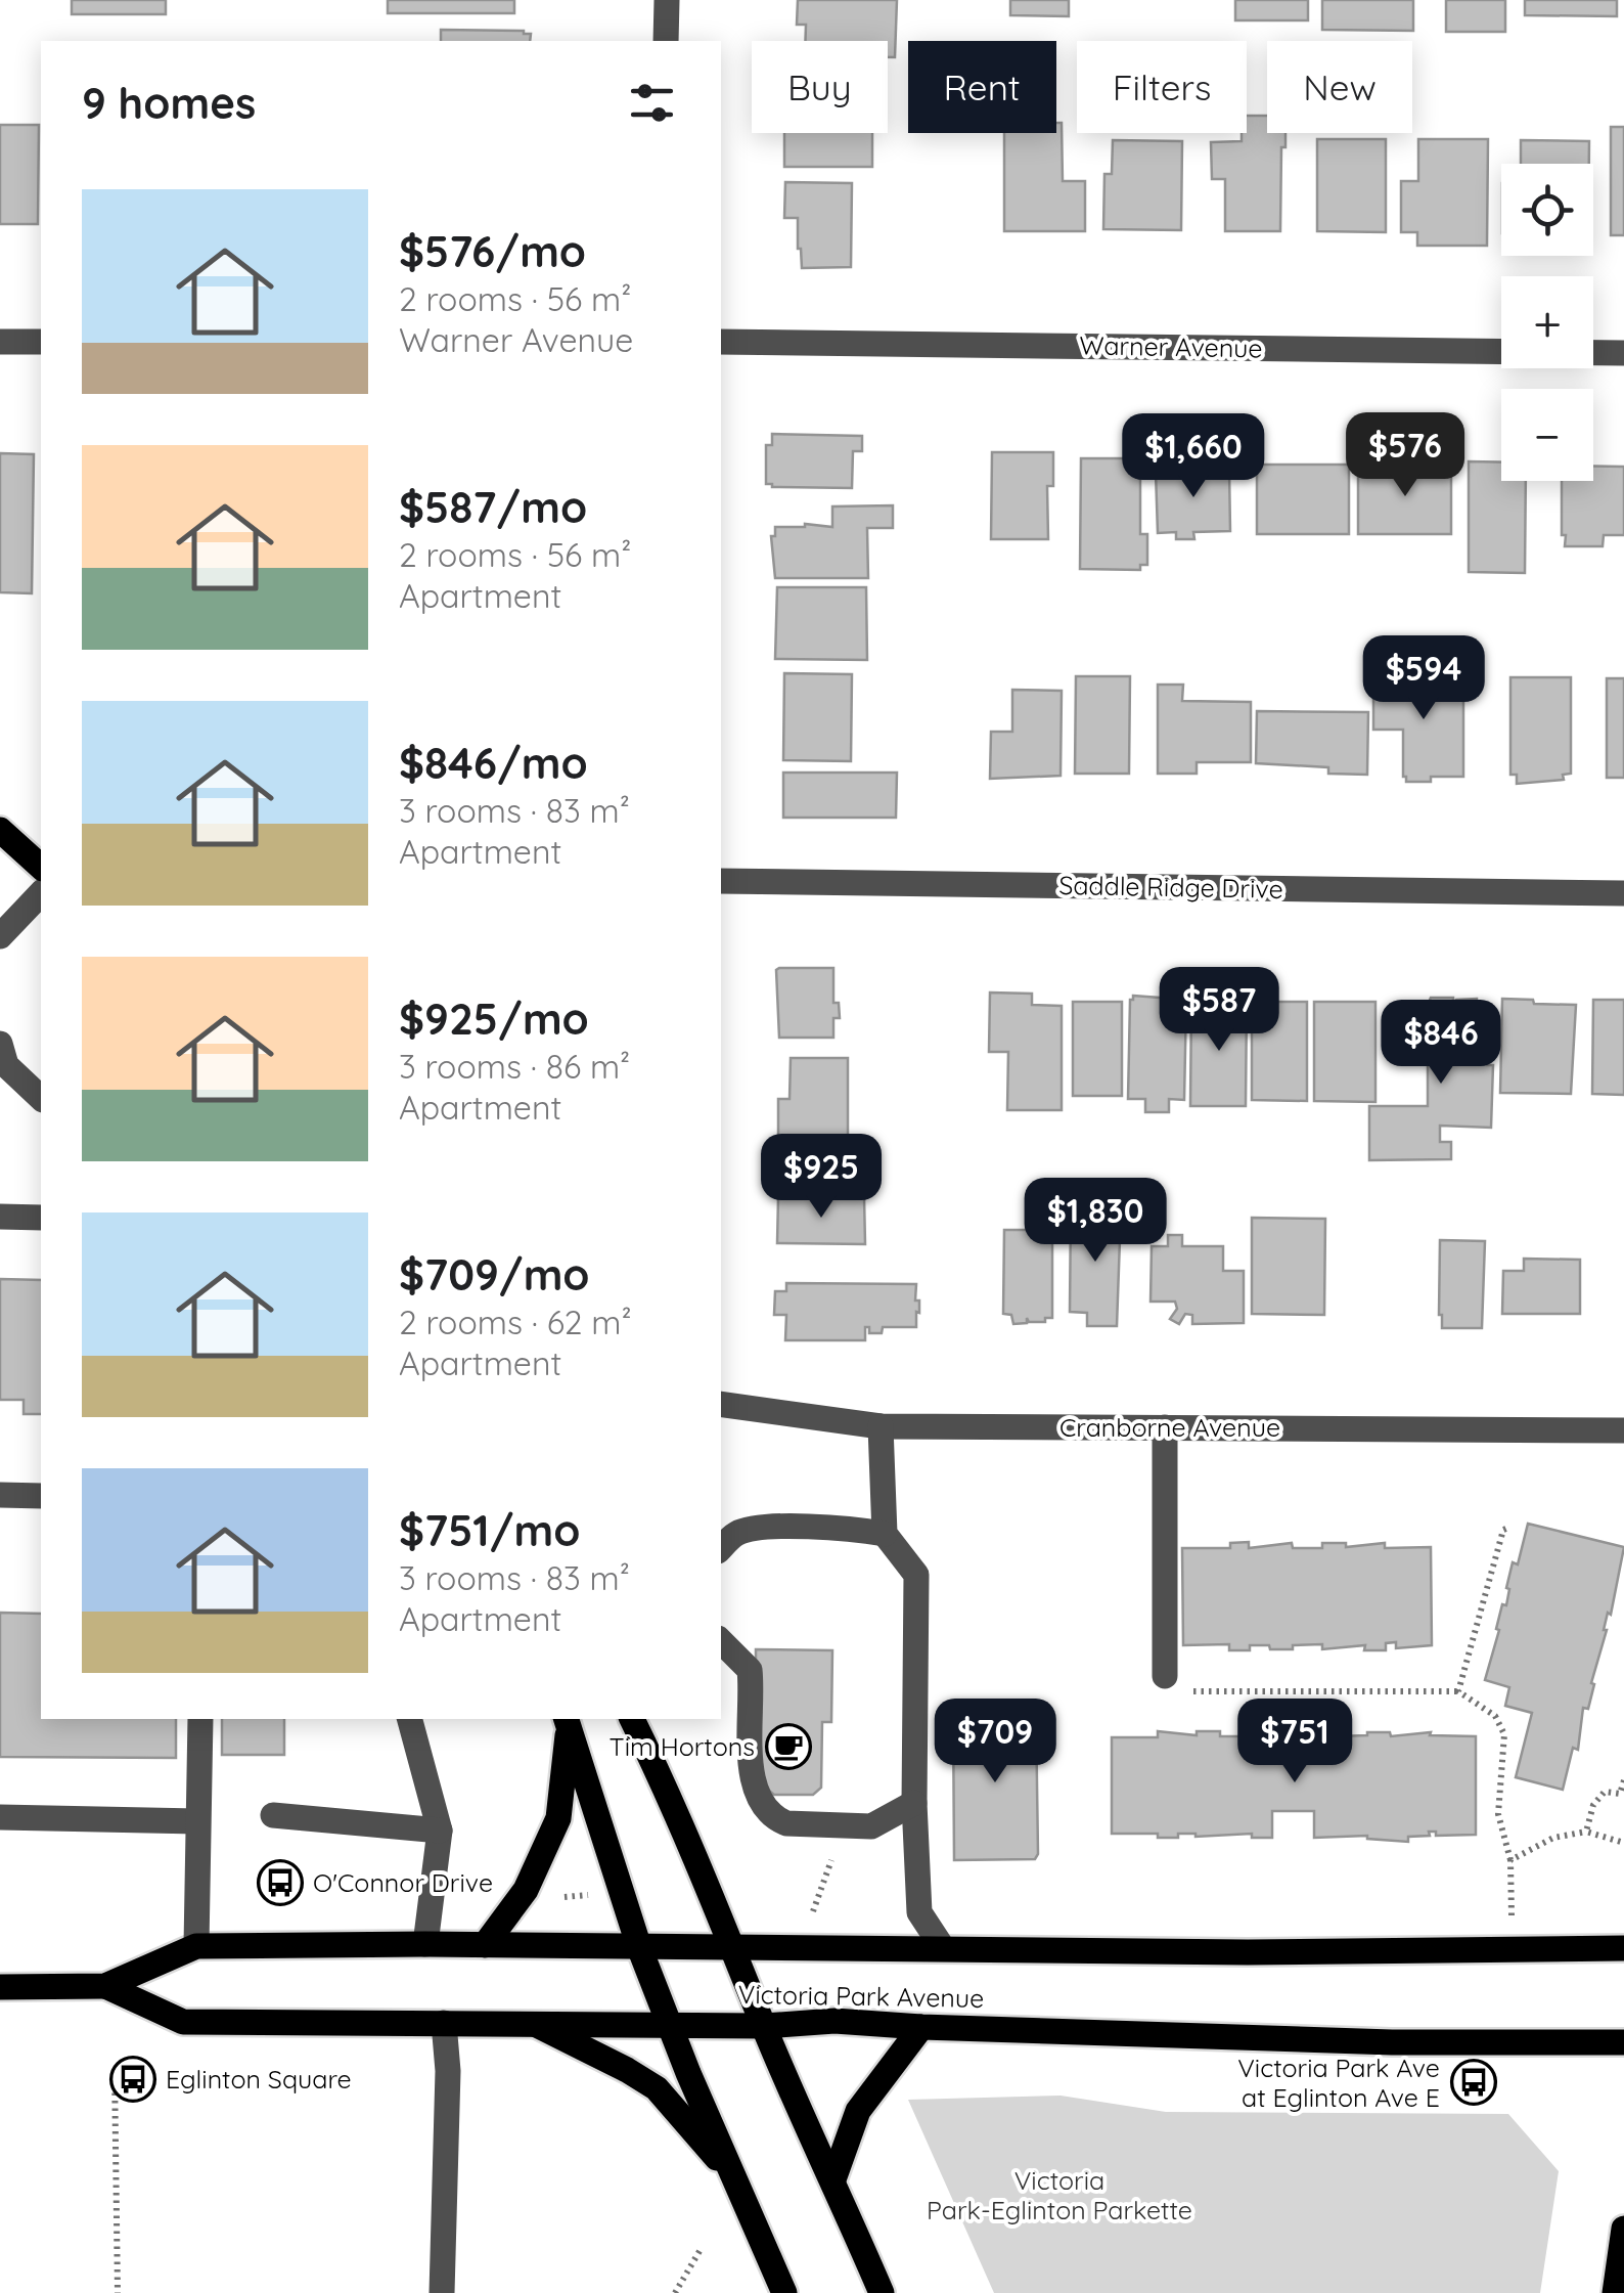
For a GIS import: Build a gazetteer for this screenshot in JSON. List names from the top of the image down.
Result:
{
  "streets": {
    "main road": ["Victoria Park Avenue"],
    "street": ["Warner Avenue", "Saddle Ridge Drive", "Cranborne Avenue"]
  },
  "parks": ["Victoria Park-Eglinton Parkette"],
  "places": {
    "cafe": ["Tim Hortons"],
    "bus stop": ["O'Connor Drive", "Eglinton Square", "Victoria Park Ave at Eglinton Ave E"]
  },
  "page": {
    "chip": [
      "Buy",
      "Rent",
      "Filters",
      "New"
    ],
    "heading": "9 homes",
    "map_buttons": ["+", "−"],
    "list": [
      {
        "name": "$576/mo",
        "note": "2 rooms · 56 m² · Warner Avenue"
      },
      {
        "name": "$587/mo",
        "note": "2 rooms · 56 m² · Apartment"
      },
      {
        "name": "$846/mo",
        "note": "3 rooms · 83 m² · Apartment"
      },
      {
        "name": "$925/mo",
        "note": "3 rooms · 86 m² · Apartment"
      },
      {
        "name": "$709/mo",
        "note": "2 rooms · 62 m² · Apartment"
      },
      {
        "name": "$751/mo",
        "note": "3 rooms · 83 m² · Apartment"
      }
    ],
    "price": [
      "$576",
      "$1,660",
      "$594",
      "$587",
      "$846",
      "$925",
      "$1,830",
      "$709",
      "$751"
    ]
  }
}
